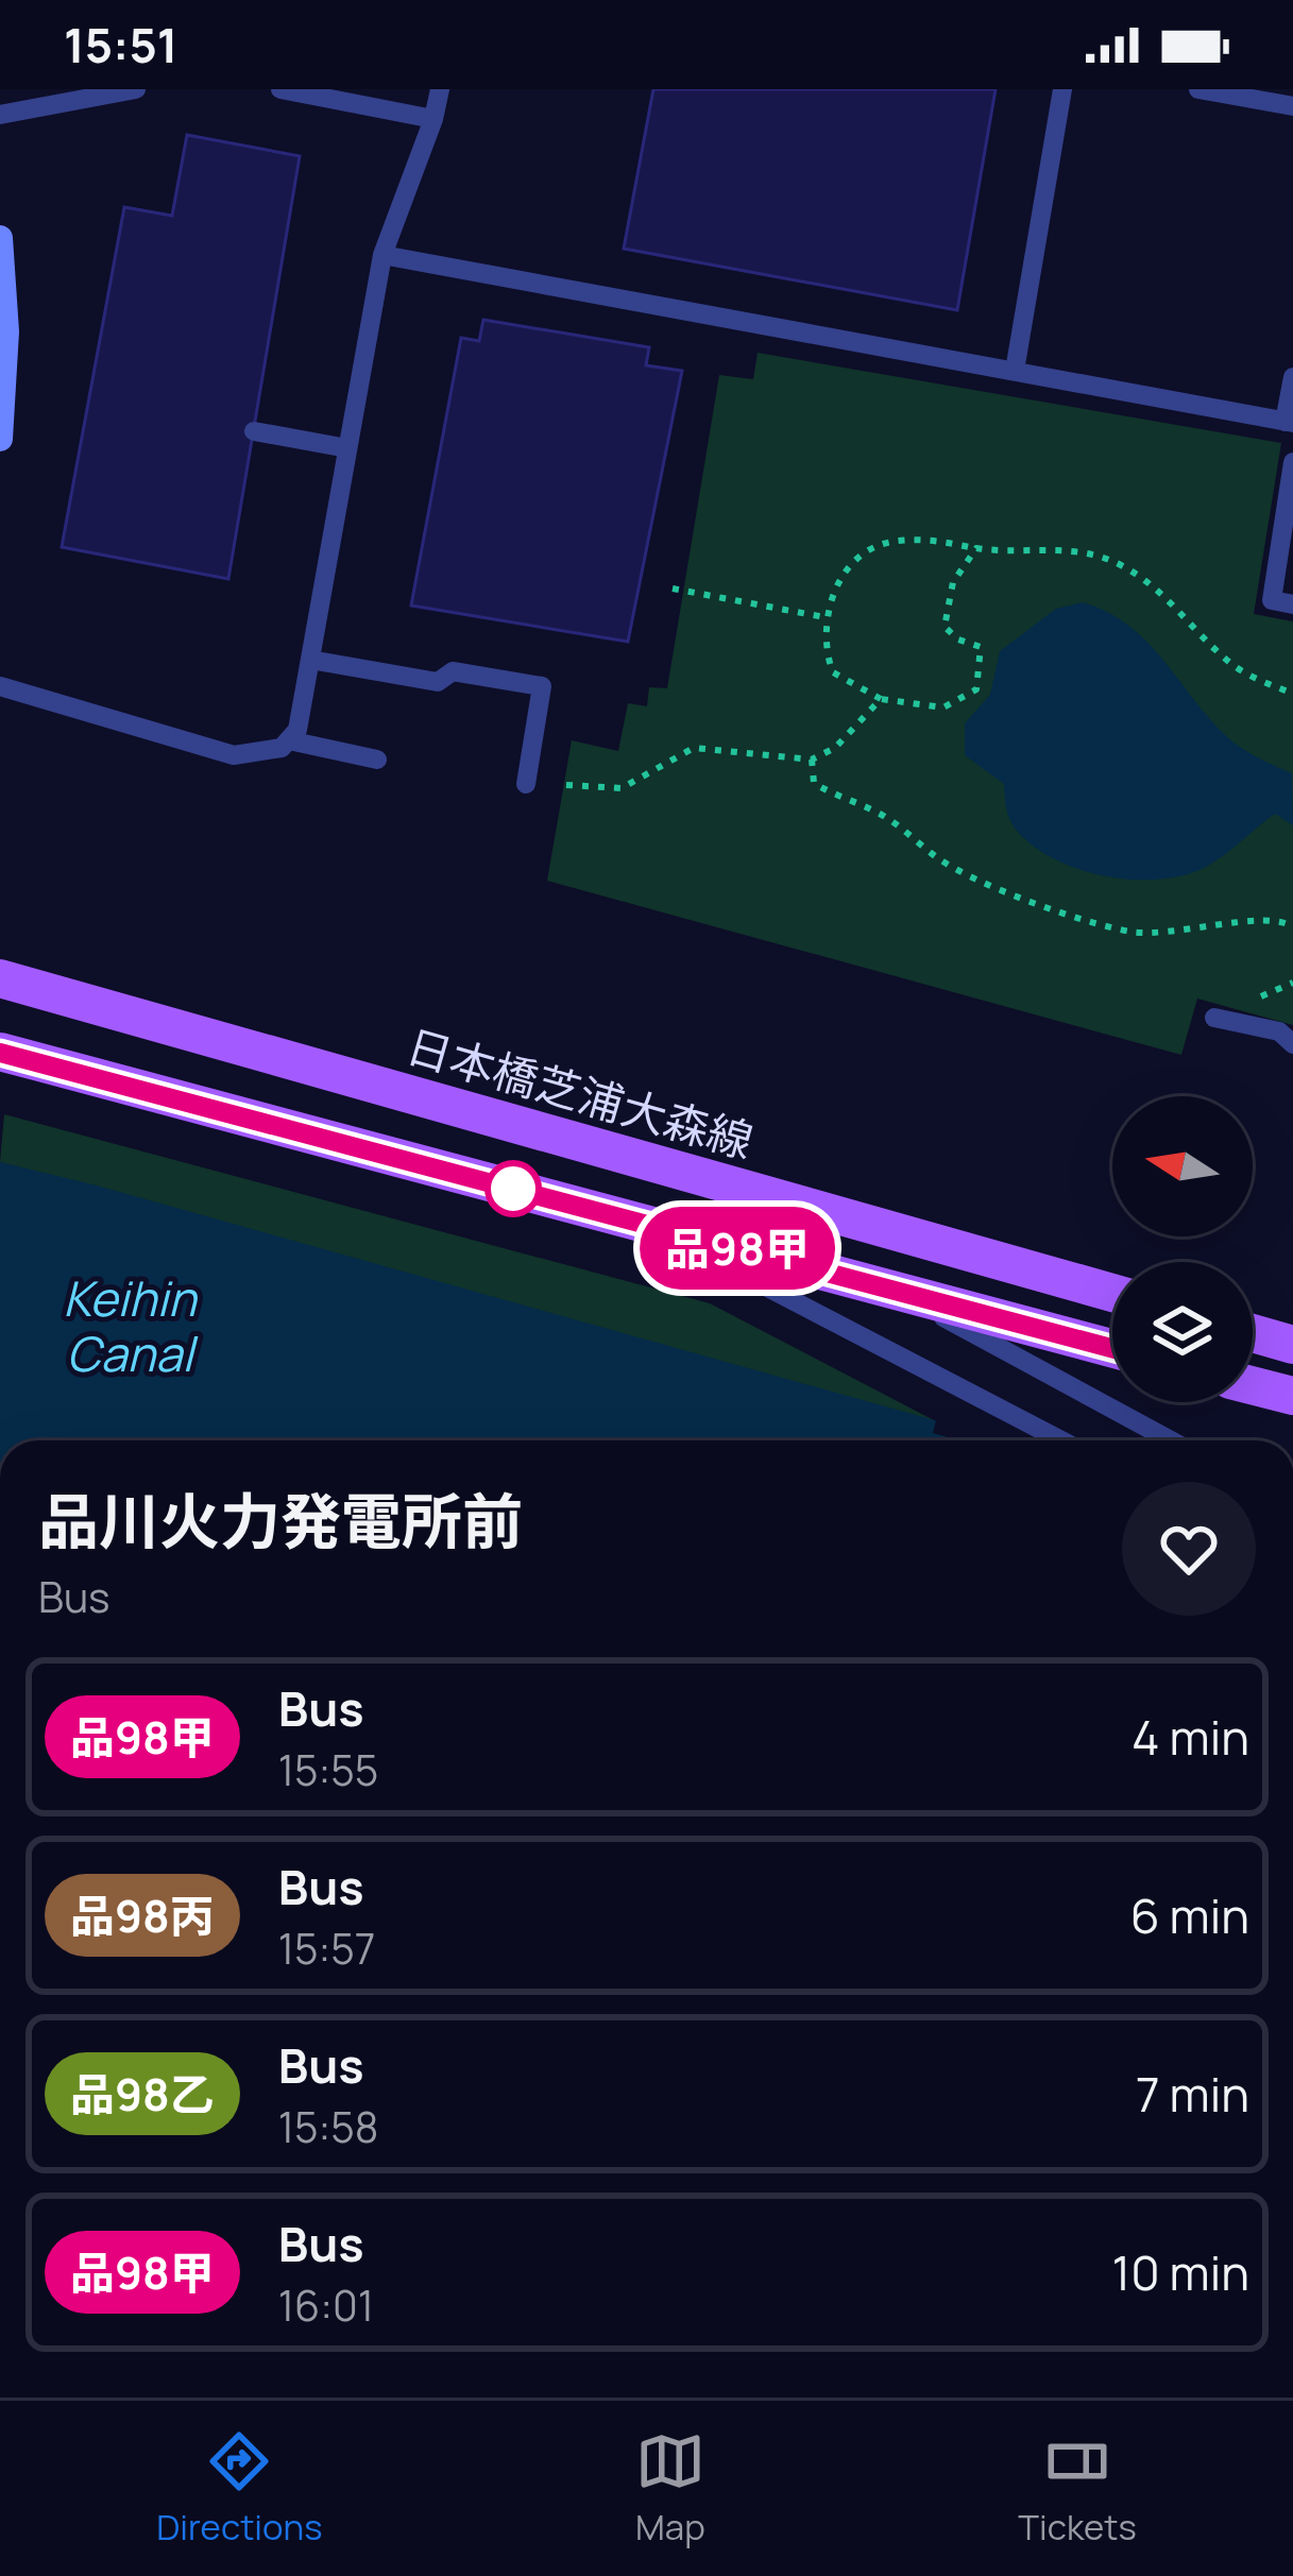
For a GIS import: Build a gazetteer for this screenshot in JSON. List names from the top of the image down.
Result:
{
  "streets": {
    "main road": ["日本橋芝浦大森線"]
  },
  "water": ["Keihin Canal"],
  "lines": ["bus line 品98甲"],
  "north": "left",
  "page": {
    "status": "15:51",
    "on_map": "品98甲",
    "heading": ["品川火力発電所前", "Bus"],
    "list": [
      {
        "mark": "品98甲",
        "name": "Bus",
        "note": "15:55",
        "value": "4 min"
      },
      {
        "mark": "品98丙",
        "name": "Bus",
        "note": "15:57",
        "value": "6 min"
      },
      {
        "mark": "品98乙",
        "name": "Bus",
        "note": "15:58",
        "value": "7 min"
      },
      {
        "mark": "品98甲",
        "name": "Bus",
        "note": "16:01",
        "value": "10 min"
      }
    ],
    "tabs": ["Directions", "Map", "Tickets"]
  }
}
